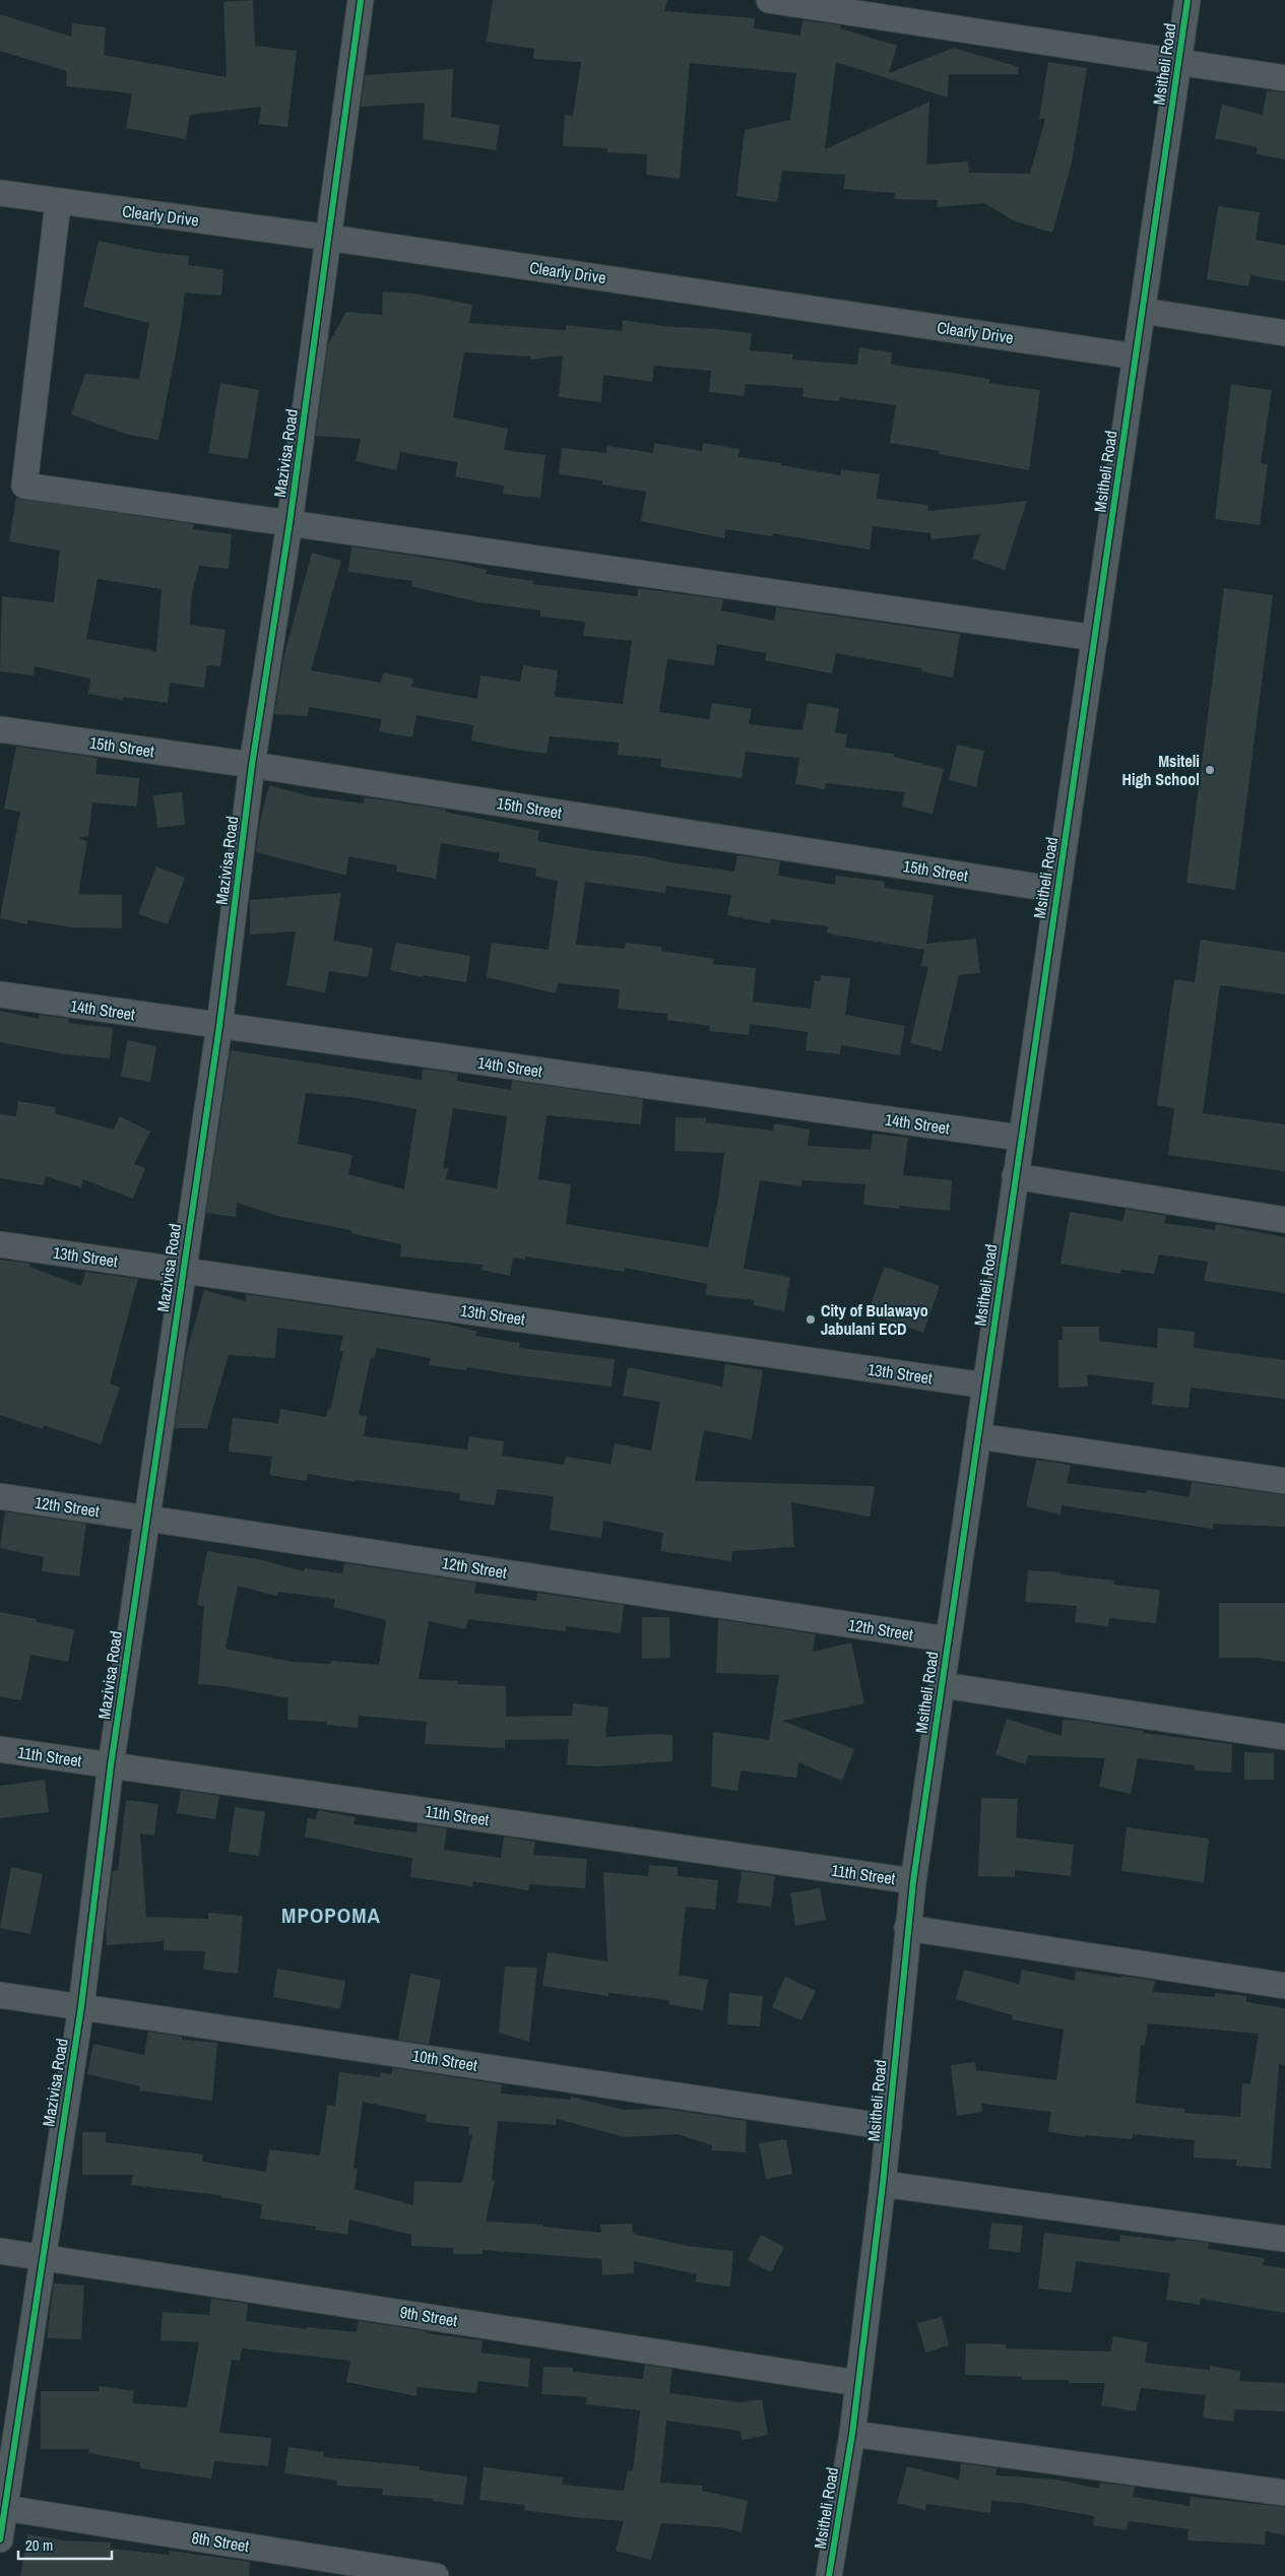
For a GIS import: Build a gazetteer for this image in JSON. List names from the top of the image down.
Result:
{
  "streets": {
    "street": [
      "Msitheli Road",
      "Clearly Drive",
      "Mazivisa Road",
      "15th Street",
      "14th Street",
      "13th Street",
      "12th Street",
      "11th Street",
      "10th Street",
      "9th Street",
      "8th Street"
    ]
  },
  "crossings": [
    ["Msitheli Road", "Clearly Drive"],
    ["Msitheli Road", "15th Street"],
    ["Msitheli Road", "14th Street"],
    ["Msitheli Road", "13th Street"],
    ["Msitheli Road", "12th Street"],
    ["Msitheli Road", "11th Street"],
    ["Msitheli Road", "10th Street"],
    ["Msitheli Road", "9th Street"],
    ["Clearly Drive", "Mazivisa Road"],
    ["Mazivisa Road", "15th Street"],
    ["Mazivisa Road", "14th Street"],
    ["Mazivisa Road", "13th Street"],
    ["Mazivisa Road", "12th Street"],
    ["Mazivisa Road", "11th Street"],
    ["Mazivisa Road", "10th Street"],
    ["Mazivisa Road", "9th Street"],
    ["Mazivisa Road", "8th Street"]
  ],
  "districts": ["MPOPOMA"],
  "places": ["Msiteli High School", "City of Bulawayo Jabulani ECD"],
  "scale_bar": "20 m"
}
